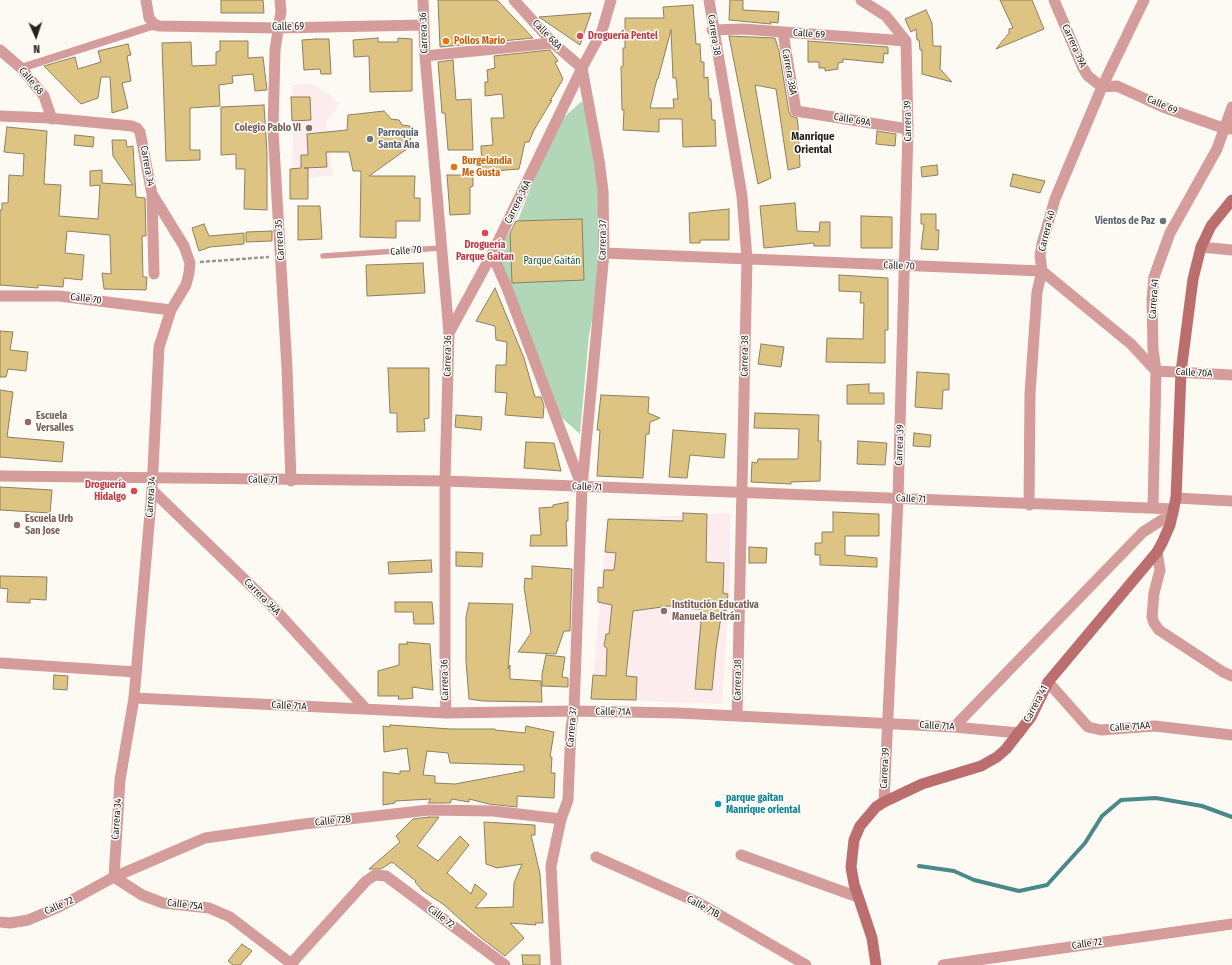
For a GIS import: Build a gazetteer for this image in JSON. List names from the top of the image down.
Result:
{
  "streets": {
    "main road": ["Carrera 39", "Carrera 41"],
    "street": [
      "Calle 69",
      "Carrera 36",
      "Calle 68A",
      "Carrera 38",
      "Carrera 39A",
      "Carrera 38A",
      "Calle 68",
      "Calle 69A",
      "Carrera 34",
      "Carrera 36A",
      "Carrera 40",
      "Carrera 35",
      "Carrera 37",
      "Calle 70",
      "Calle 70A",
      "Calle 71",
      "Carrera 34A",
      "Calle 71A",
      "Calle 71AA",
      "Calle 72B",
      "Calle 75A",
      "Calle 72",
      "Calle 71B"
    ]
  },
  "crossings": [
    ["Calle 69", "Carrera 36"],
    ["Calle 69", "Carrera 38"],
    ["Calle 69", "Carrera 39A"],
    ["Calle 69", "Carrera 38A"],
    ["Calle 69", "Carrera 39"],
    ["Calle 69", "Carrera 40"],
    ["Calle 69", "Carrera 35"],
    ["Calle 69", "Carrera 41"],
    ["Carrera 36", "Carrera 36A"],
    ["Carrera 36", "Calle 70"],
    ["Carrera 36", "Calle 71"],
    ["Carrera 36", "Calle 71A"],
    ["Calle 68A", "Carrera 36A"],
    ["Calle 68A", "Carrera 37"],
    ["Carrera 38", "Calle 70"],
    ["Carrera 38", "Calle 71"],
    ["Carrera 38", "Calle 71A"],
    ["Carrera 39A", "Carrera 40"],
    ["Carrera 38A", "Calle 69A"],
    ["Calle 68", "Carrera 34"],
    ["Calle 69A", "Carrera 39"],
    ["Carrera 39", "Calle 70"],
    ["Carrera 39", "Carrera 41"],
    ["Carrera 39", "Calle 71"],
    ["Carrera 39", "Calle 71A"],
    ["Carrera 34", "Calle 70"],
    ["Carrera 34", "Calle 71"],
    ["Carrera 34", "Carrera 34A"],
    ["Carrera 34", "Calle 71A"],
    ["Carrera 34", "Calle 72B"],
    ["Carrera 34", "Calle 75A"],
    ["Carrera 34", "Calle 72"],
    ["Carrera 36A", "Carrera 37"],
    ["Carrera 40", "Calle 70"],
    ["Carrera 40", "Calle 71"],
    ["Carrera 35", "Calle 71"],
    ["Carrera 37", "Calle 70"],
    ["Carrera 37", "Calle 71"],
    ["Carrera 37", "Calle 71A"],
    ["Carrera 37", "Calle 72B"],
    ["Carrera 41", "Calle 70A"],
    ["Carrera 41", "Calle 71"],
    ["Carrera 41", "Calle 71A"],
    ["Carrera 41", "Calle 71AA"],
    ["Carrera 34A", "Calle 71A"],
    ["Calle 72B", "Calle 75A"],
    ["Calle 72B", "Calle 72"],
    ["Calle 75A", "Calle 72"]
  ],
  "districts": ["Manrique Oriental"],
  "parks": ["Parque Gaitán"],
  "places": [
    "Droguería Pentel",
    "Pollos Mario",
    "Colegio Pablo VI",
    "Parroquia Santa Ana",
    "Burgelandia Me Gusta",
    "Vientos de Paz",
    "Droguería Parque Gaitan",
    "Escuela Versalles",
    "Droguería Hidalgo",
    "Escuela Urb San Jose",
    "Institución Educativa Manuela Beltrán",
    "parque gaitan Manrique oriental"
  ],
  "north": "bottom"
}
